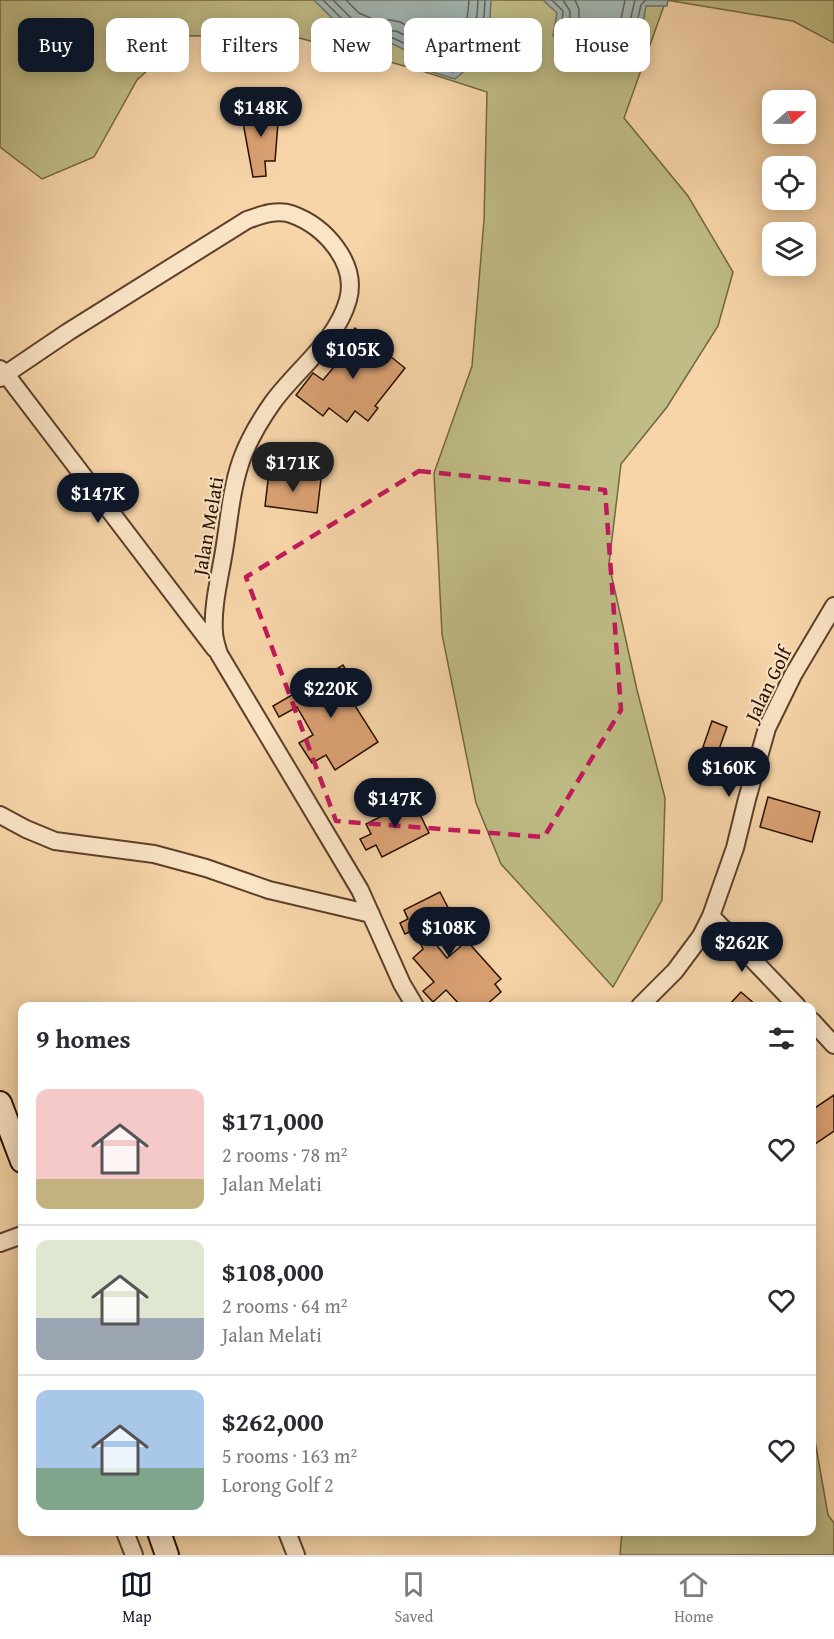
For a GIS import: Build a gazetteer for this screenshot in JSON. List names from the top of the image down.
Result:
{
  "streets": {
    "street": ["Jalan Melati", "Jalan Golf"]
  },
  "north": "right",
  "page": {
    "chip": [
      "Buy",
      "Rent",
      "Filters",
      "New",
      "Apartment",
      "House"
    ],
    "price": [
      "$148K",
      "$105K",
      "$171K",
      "$147K",
      "$220K",
      "$160K",
      "$147K",
      "$108K",
      "$262K"
    ],
    "heading": "9 homes",
    "list": [
      {
        "name": "$171,000",
        "note": "2 rooms · 78 m² · Jalan Melati"
      },
      {
        "name": "$108,000",
        "note": "2 rooms · 64 m² · Jalan Melati"
      },
      {
        "name": "$262,000",
        "note": "5 rooms · 163 m² · Lorong Golf 2"
      }
    ],
    "tabs": ["Map", "Saved", "Home"]
  }
}
